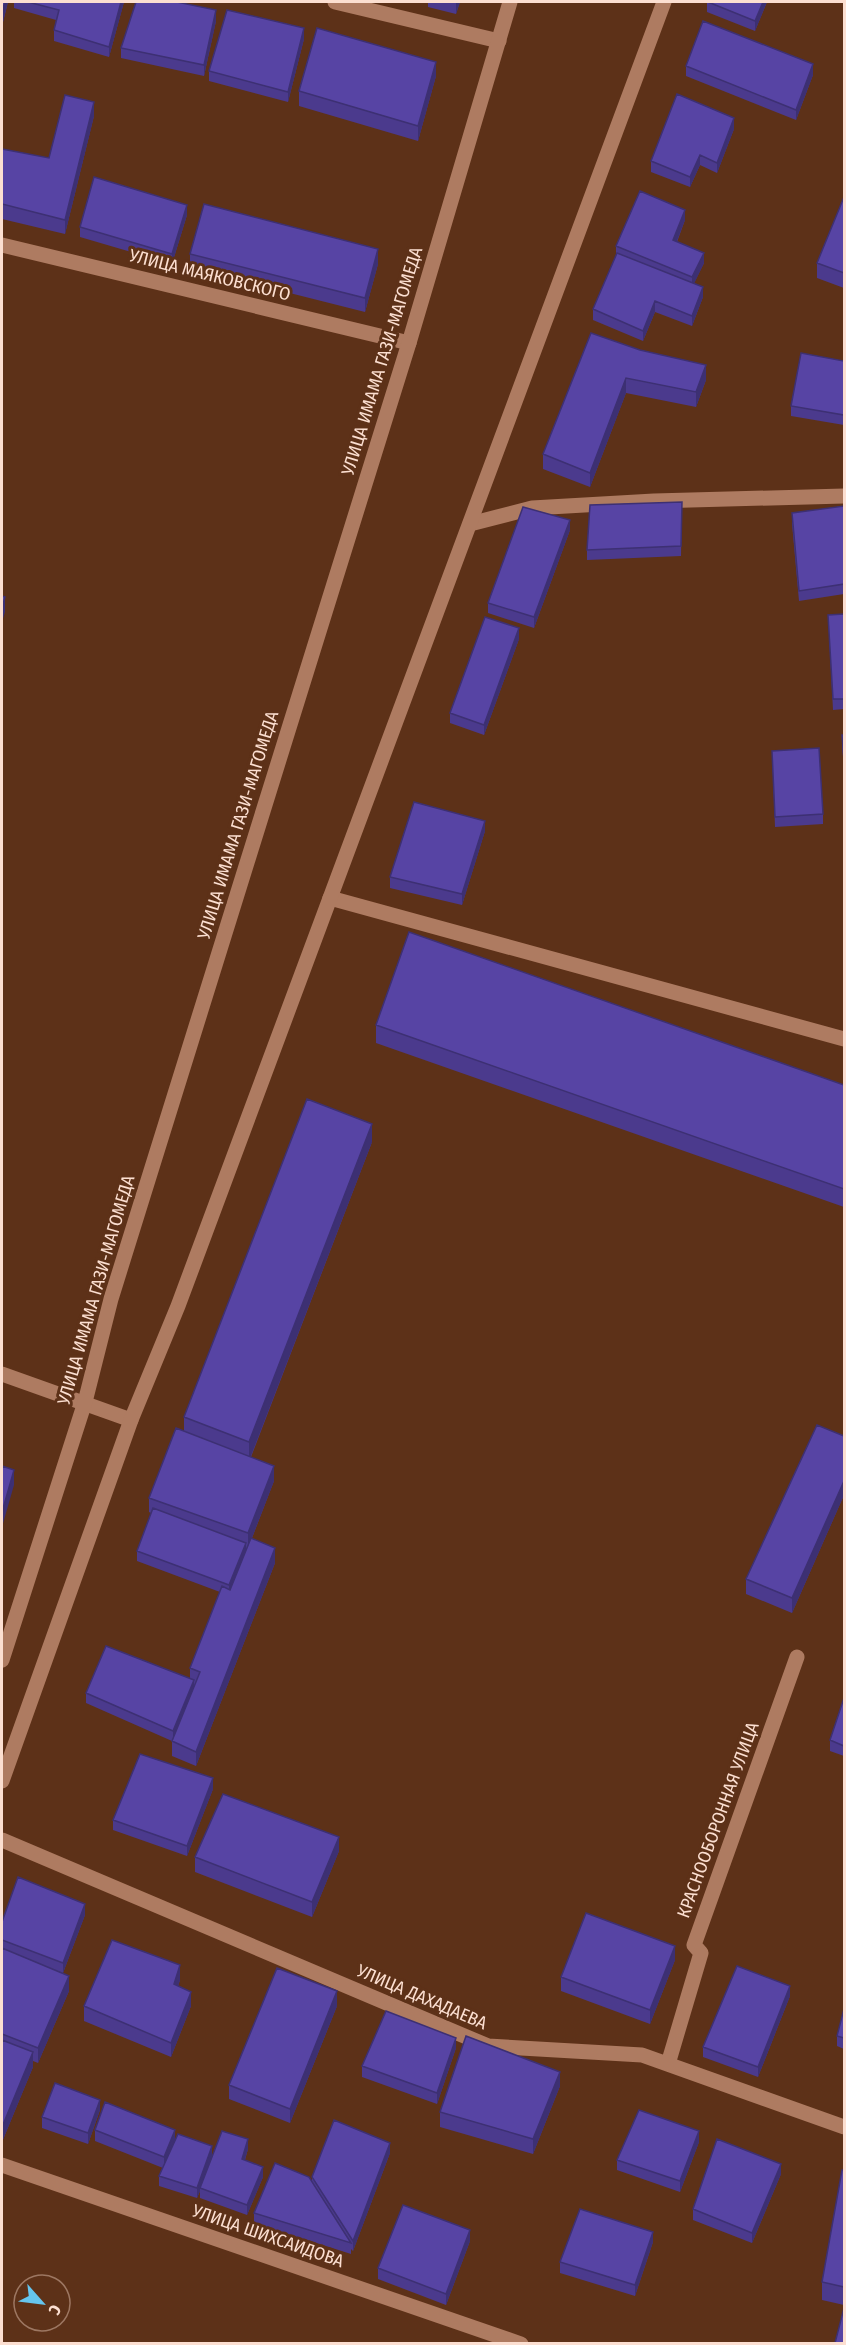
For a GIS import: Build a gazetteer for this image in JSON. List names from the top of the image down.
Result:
{
  "streets": {
    "main road": [
      "УЛИЦА МАЯКОВСКОГО",
      "УЛИЦА ИМАМА ГАЗИ-МАГОМЕДА",
      "КРАСНООБОРОННАЯ УЛИЦА",
      "УЛИЦА ДАХАДАЕВА",
      "УЛИЦА ШИХСАИДОВА"
    ]
  },
  "crossings": [
    ["УЛИЦА МАЯКОВСКОГО", "УЛИЦА ИМАМА ГАЗИ-МАГОМЕДА"],
    ["КРАСНООБОРОННАЯ УЛИЦА", "УЛИЦА ДАХАДАЕВА"]
  ],
  "north": "bottom right"
}
